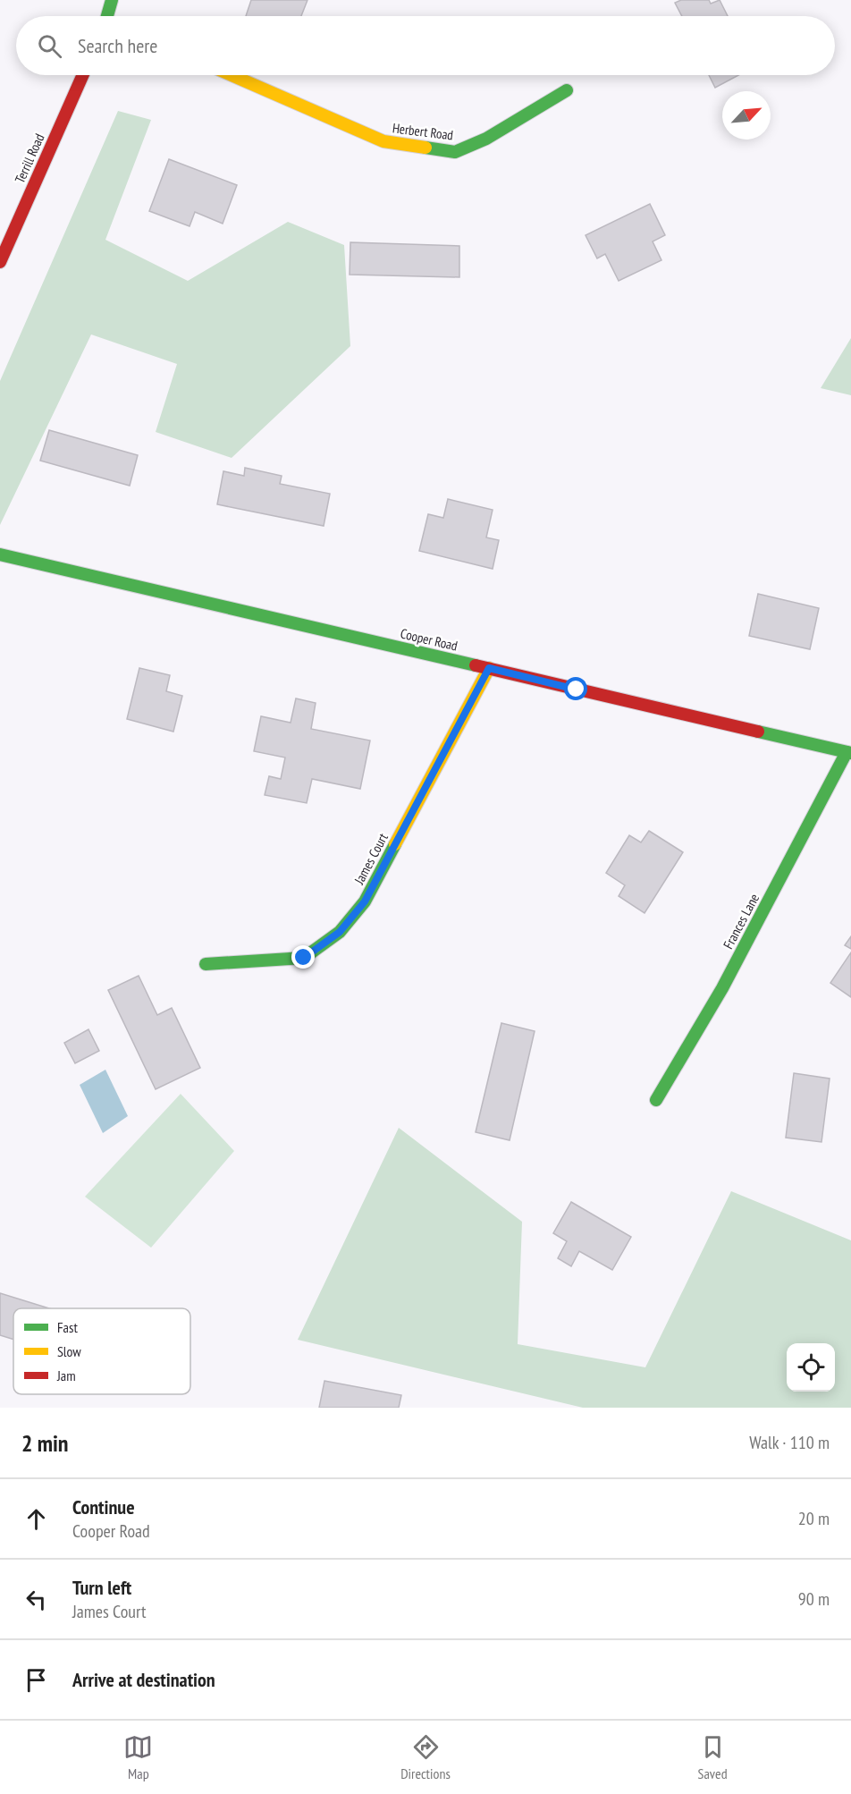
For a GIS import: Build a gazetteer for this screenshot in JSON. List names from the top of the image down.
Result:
{
  "streets": {
    "street": [
      "Herbert Road",
      "Terrill Road",
      "Cooper Road",
      "James Court",
      "Frances Lane"
    ]
  },
  "crossings": [
    ["Cooper Road", "James Court"],
    ["Cooper Road", "Frances Lane"]
  ],
  "legend": ["Fast", "Slow", "Jam"],
  "north": "top right",
  "page": {
    "search": "Search here",
    "heading": ["2 min", "Walk · 110 m"],
    "list": [
      ["Continue", "Cooper Road", "20 m"],
      ["Turn left", "James Court", "90 m"],
      "Arrive at destination"
    ],
    "nav": ["Map", "Directions", "Saved"]
  }
}
